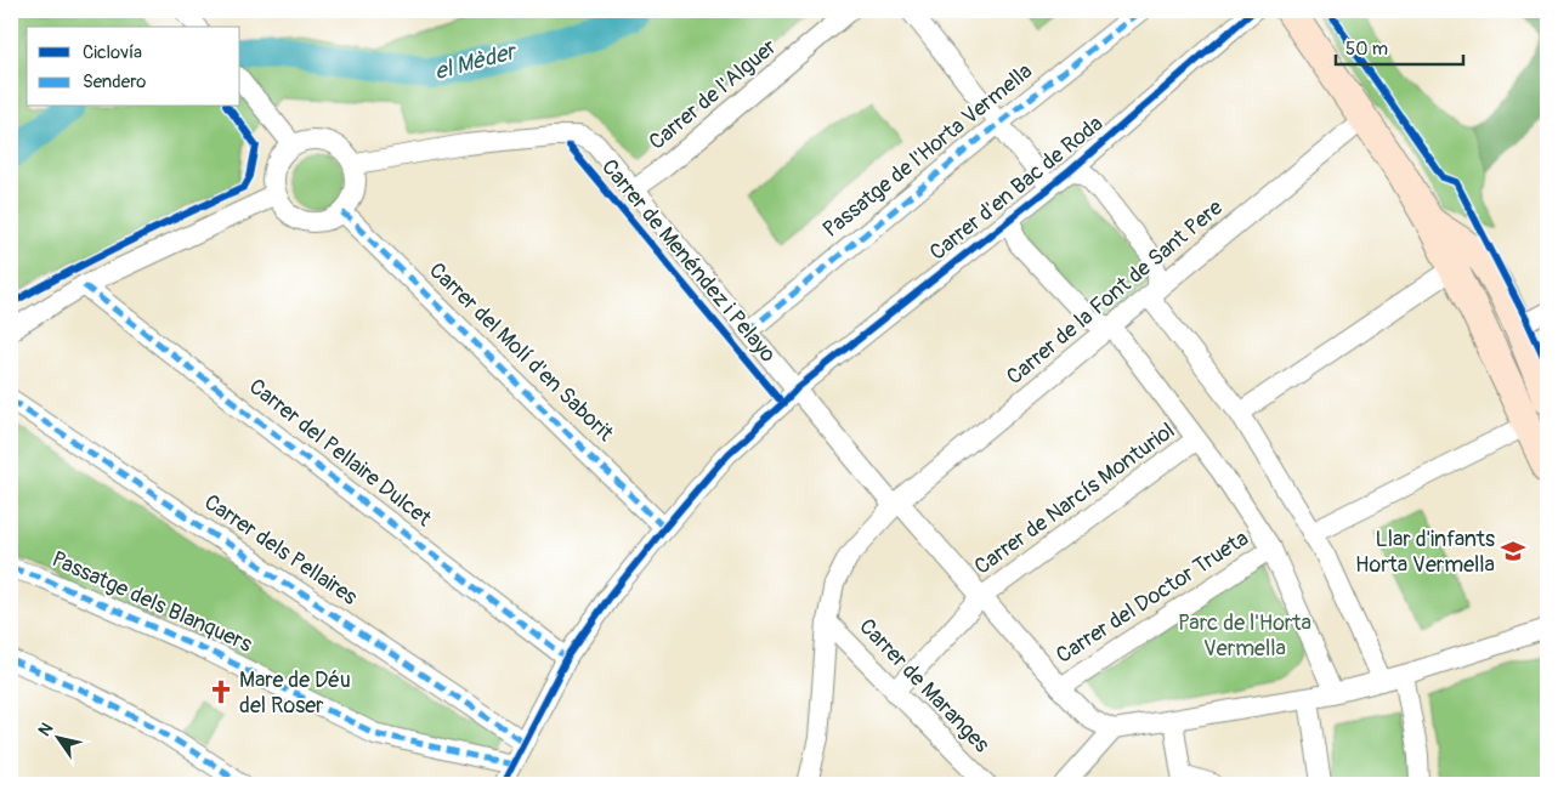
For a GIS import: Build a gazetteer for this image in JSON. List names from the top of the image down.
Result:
{
  "streets": {
    "street": [
      "Carrer de l'Alguer",
      "Passatge de l'Horta Vermella",
      "Carrer d'en Bac de Roda",
      "Carrer de Menéndez i Pelayo",
      "Carrer de la Font de Sant Pere",
      "Carrer del Molí d'en Saborit",
      "Carrer del Pellaire Dulcet",
      "Carrer de Narcís Monturiol",
      "Carrer dels Pellaires",
      "Carrer del Doctor Trueta",
      "Passatge dels Blanquers",
      "Carrer de Maranges"
    ]
  },
  "crossings": [
    ["Carrer de l'Alguer", "Carrer de Menéndez i Pelayo"],
    ["Passatge de l'Horta Vermella", "Carrer de Menéndez i Pelayo"],
    ["Carrer d'en Bac de Roda", "Carrer de Menéndez i Pelayo"],
    ["Carrer d'en Bac de Roda", "Carrer del Molí d'en Saborit"],
    ["Carrer d'en Bac de Roda", "Carrer del Pellaire Dulcet"],
    ["Carrer d'en Bac de Roda", "Carrer dels Pellaires"],
    ["Carrer d'en Bac de Roda", "Passatge dels Blanquers"],
    ["Carrer de Menéndez i Pelayo", "Carrer de la Font de Sant Pere"],
    ["Carrer de Menéndez i Pelayo", "Carrer del Molí d'en Saborit"],
    ["Carrer de Menéndez i Pelayo", "Carrer de Narcís Monturiol"],
    ["Carrer de Menéndez i Pelayo", "Carrer del Doctor Trueta"],
    ["Carrer de la Font de Sant Pere", "Carrer de Maranges"],
    ["Carrer de Narcís Monturiol", "Carrer de Maranges"]
  ],
  "water": ["el Mèder"],
  "parks": ["Parc de l'Horta Vermella"],
  "places": {
    "school or university": ["Llar d'infants Horta Vermella"],
    "church": ["Mare de Déu del Roser"]
  },
  "legend": ["Ciclovía", "Sendero"],
  "scale_bar": "50 m",
  "north": "top left"
}
